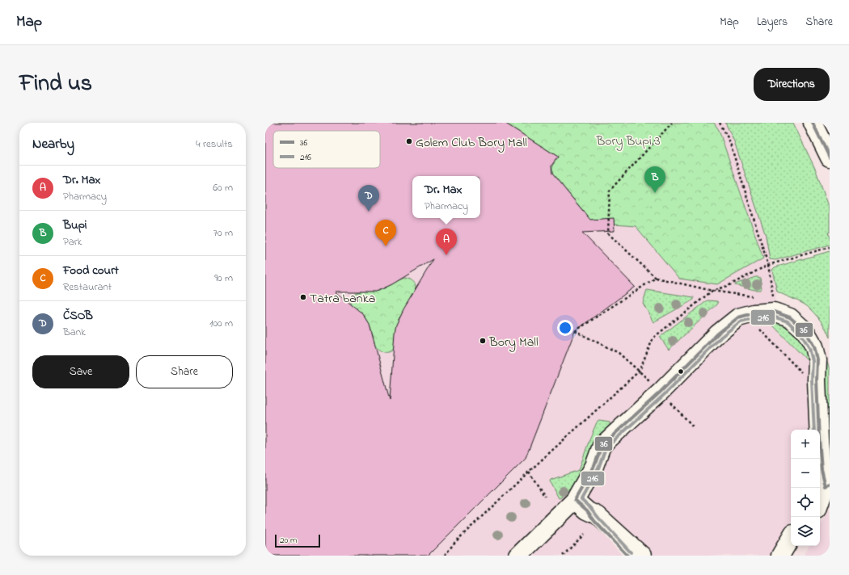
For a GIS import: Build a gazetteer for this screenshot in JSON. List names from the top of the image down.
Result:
{
  "parks": ["Bory Bupi 3"],
  "places": ["Golem Club Bory Mall", "Tatra banka", "Bory Mall"],
  "lines": ["transit line 36", "transit line 216"],
  "legend": ["36", "216"],
  "scale_bar": "20 m",
  "page": {
    "header": "Map",
    "nav": ["Map", "Layers", "Share"],
    "title": "Find us",
    "buttons": [
      "Directions",
      ["Save", "Share"]
    ],
    "heading": ["Nearby", "4 results"],
    "list": [
      {
        "mark": "A",
        "name": "Dr. Max",
        "note": "Pharmacy",
        "value": "60 m"
      },
      {
        "mark": "B",
        "name": "Bupi",
        "note": "Park",
        "value": "70 m"
      },
      {
        "mark": "C",
        "name": "Food court",
        "note": "Restaurant",
        "value": "90 m"
      },
      {
        "mark": "D",
        "name": "ČSOB",
        "note": "Bank",
        "value": "100 m"
      }
    ],
    "pins": [
      "B",
      "D",
      "C",
      "A"
    ],
    "popup": ["Dr. Max", "Pharmacy"],
    "map_buttons": ["+", "−"],
    "scale": "20 m"
  }
}
